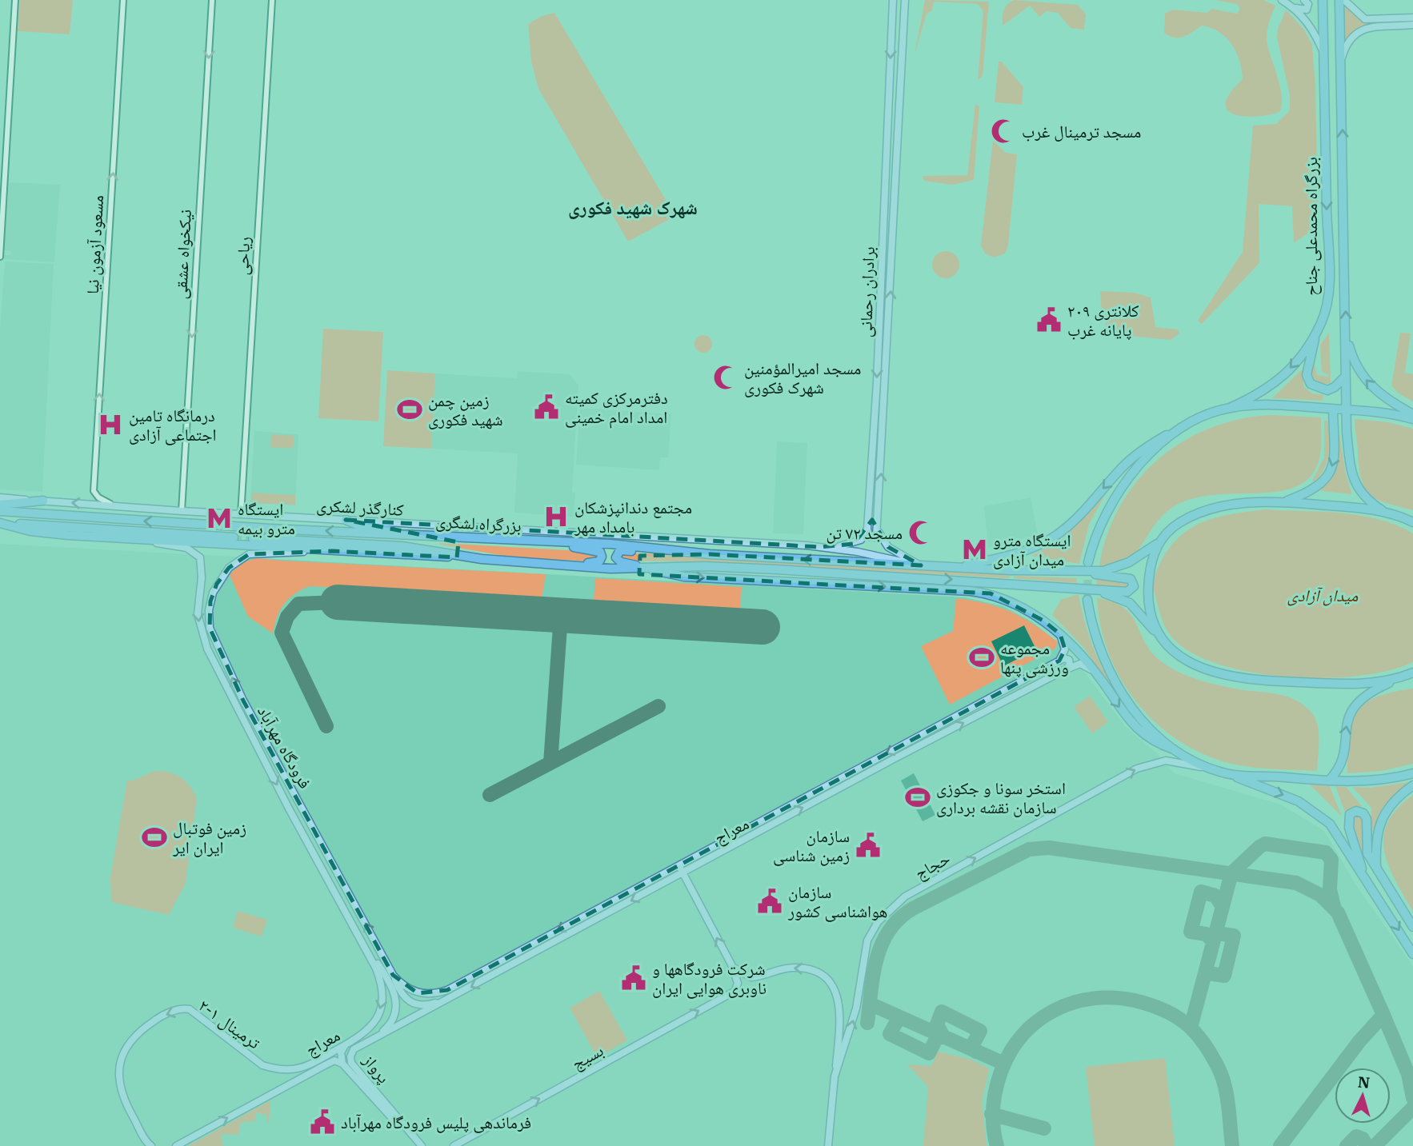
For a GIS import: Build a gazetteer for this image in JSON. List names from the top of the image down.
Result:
{
  "streets": {
    "highway": ["بزرگراه محمدعلی جناح", "بزرگراه لشگری"],
    "main road": [
      "برادران رحمانی",
      "کنارگذر لشکری",
      "فرودگاه مهرآباد",
      "معراج",
      "حجاج",
      "ترمینال ۱-۲",
      "بسیج",
      "پرواز"
    ],
    "street": ["مسعود آزمون نیا", "نیکخواه عشقی", "ریاحی"]
  },
  "crossings": [
    ["مسعود آزمون نیا", "کنارگذر لشکری"],
    ["نیکخواه عشقی", "کنارگذر لشکری"],
    ["ریاحی", "کنارگذر لشکری"],
    ["فرودگاه مهرآباد", "معراج"],
    ["معراج", "ترمینال ۱-۲"],
    ["معراج", "پرواز"]
  ],
  "one_way": [
    "مسعود آزمون نیا",
    "نیکخواه عشقی",
    "حجاج",
    "بسیج"
  ],
  "districts": ["شهرک شهید فکوری"],
  "parks": ["میدان آزادی"],
  "places": {
    "mosque": ["مسجد ترمینال غرب", "مسجد امیرالمؤمنین شهرک فکوری", "مسجد ۷۲ تن"],
    "public building": [
      "کلانتری ۲۰۹ پایانه غرب",
      "دفترمرکزی کمیته امداد امام خمینی",
      "سازمان زمین شناسی",
      "سازمان هواشناسی کشور",
      "شرکت فرودگاهها و ناوبری هوایی ایران",
      "فرماندهی پلیس فرودگاه مهرآباد"
    ],
    "sports": [
      "زمین چمن شهید فکوری",
      "مجموعه ورزشی پنها",
      "استخر سونا و جکوزی سازمان نقشه برداری",
      "زمین فوتبال ایران ایر"
    ],
    "hospital": ["درمانگاه تامین اجتماعی آزادی", "مجتمع دندانپزشکان بامداد مهر"],
    "metro station": ["ایستگاه مترو بیمه", "ایستگاه مترو میدان آزادی"]
  },
  "north": "top"
}
